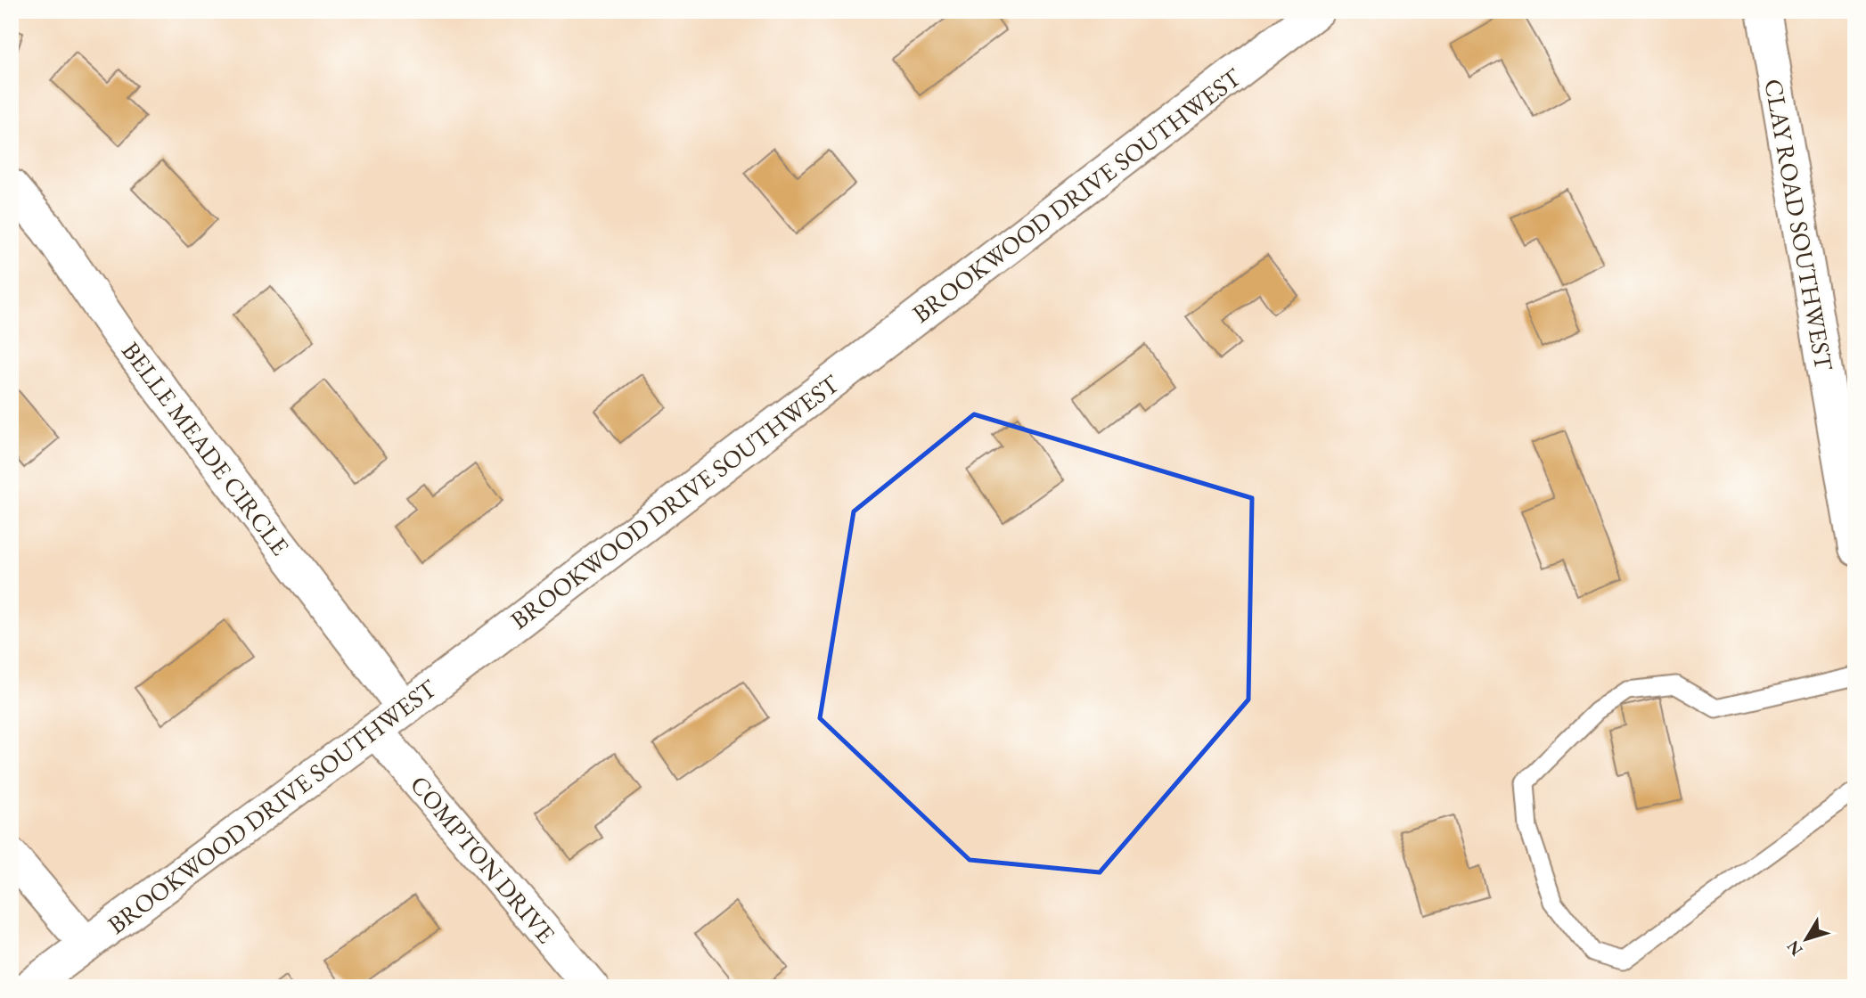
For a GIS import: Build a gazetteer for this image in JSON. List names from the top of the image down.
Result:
{
  "streets": {
    "street": [
      "BROOKWOOD DRIVE SOUTHWEST",
      "CLAY ROAD SOUTHWEST",
      "BELLE MEADE CIRCLE",
      "COMPTON DRIVE"
    ]
  },
  "crossings": [
    ["BROOKWOOD DRIVE SOUTHWEST", "BELLE MEADE CIRCLE"],
    ["BROOKWOOD DRIVE SOUTHWEST", "COMPTON DRIVE"]
  ],
  "north": "bottom left"
}
